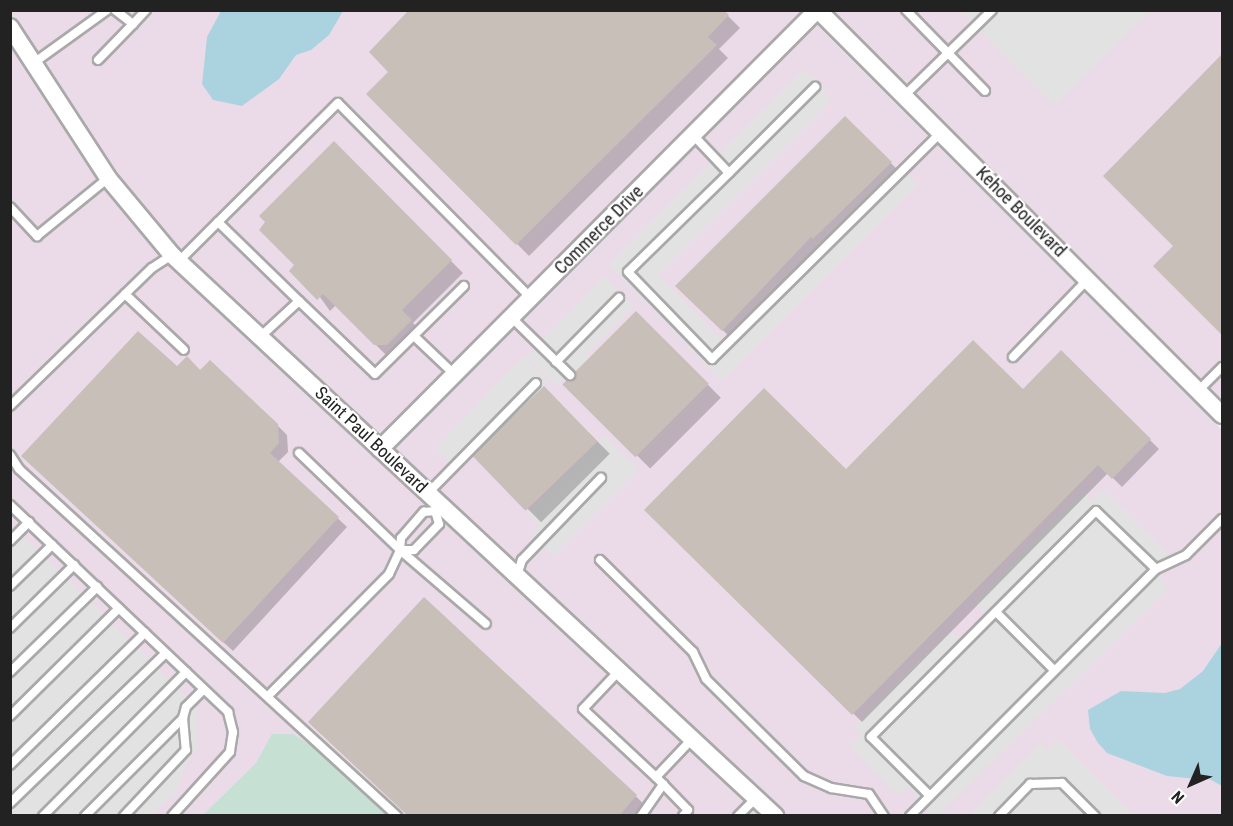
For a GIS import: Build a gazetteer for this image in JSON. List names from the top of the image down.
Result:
{
  "streets": {
    "street": ["Kehoe Boulevard", "Commerce Drive", "Saint Paul Boulevard"]
  },
  "crossings": [
    ["Kehoe Boulevard", "Commerce Drive"],
    ["Commerce Drive", "Saint Paul Boulevard"]
  ],
  "north": "bottom left"
}
